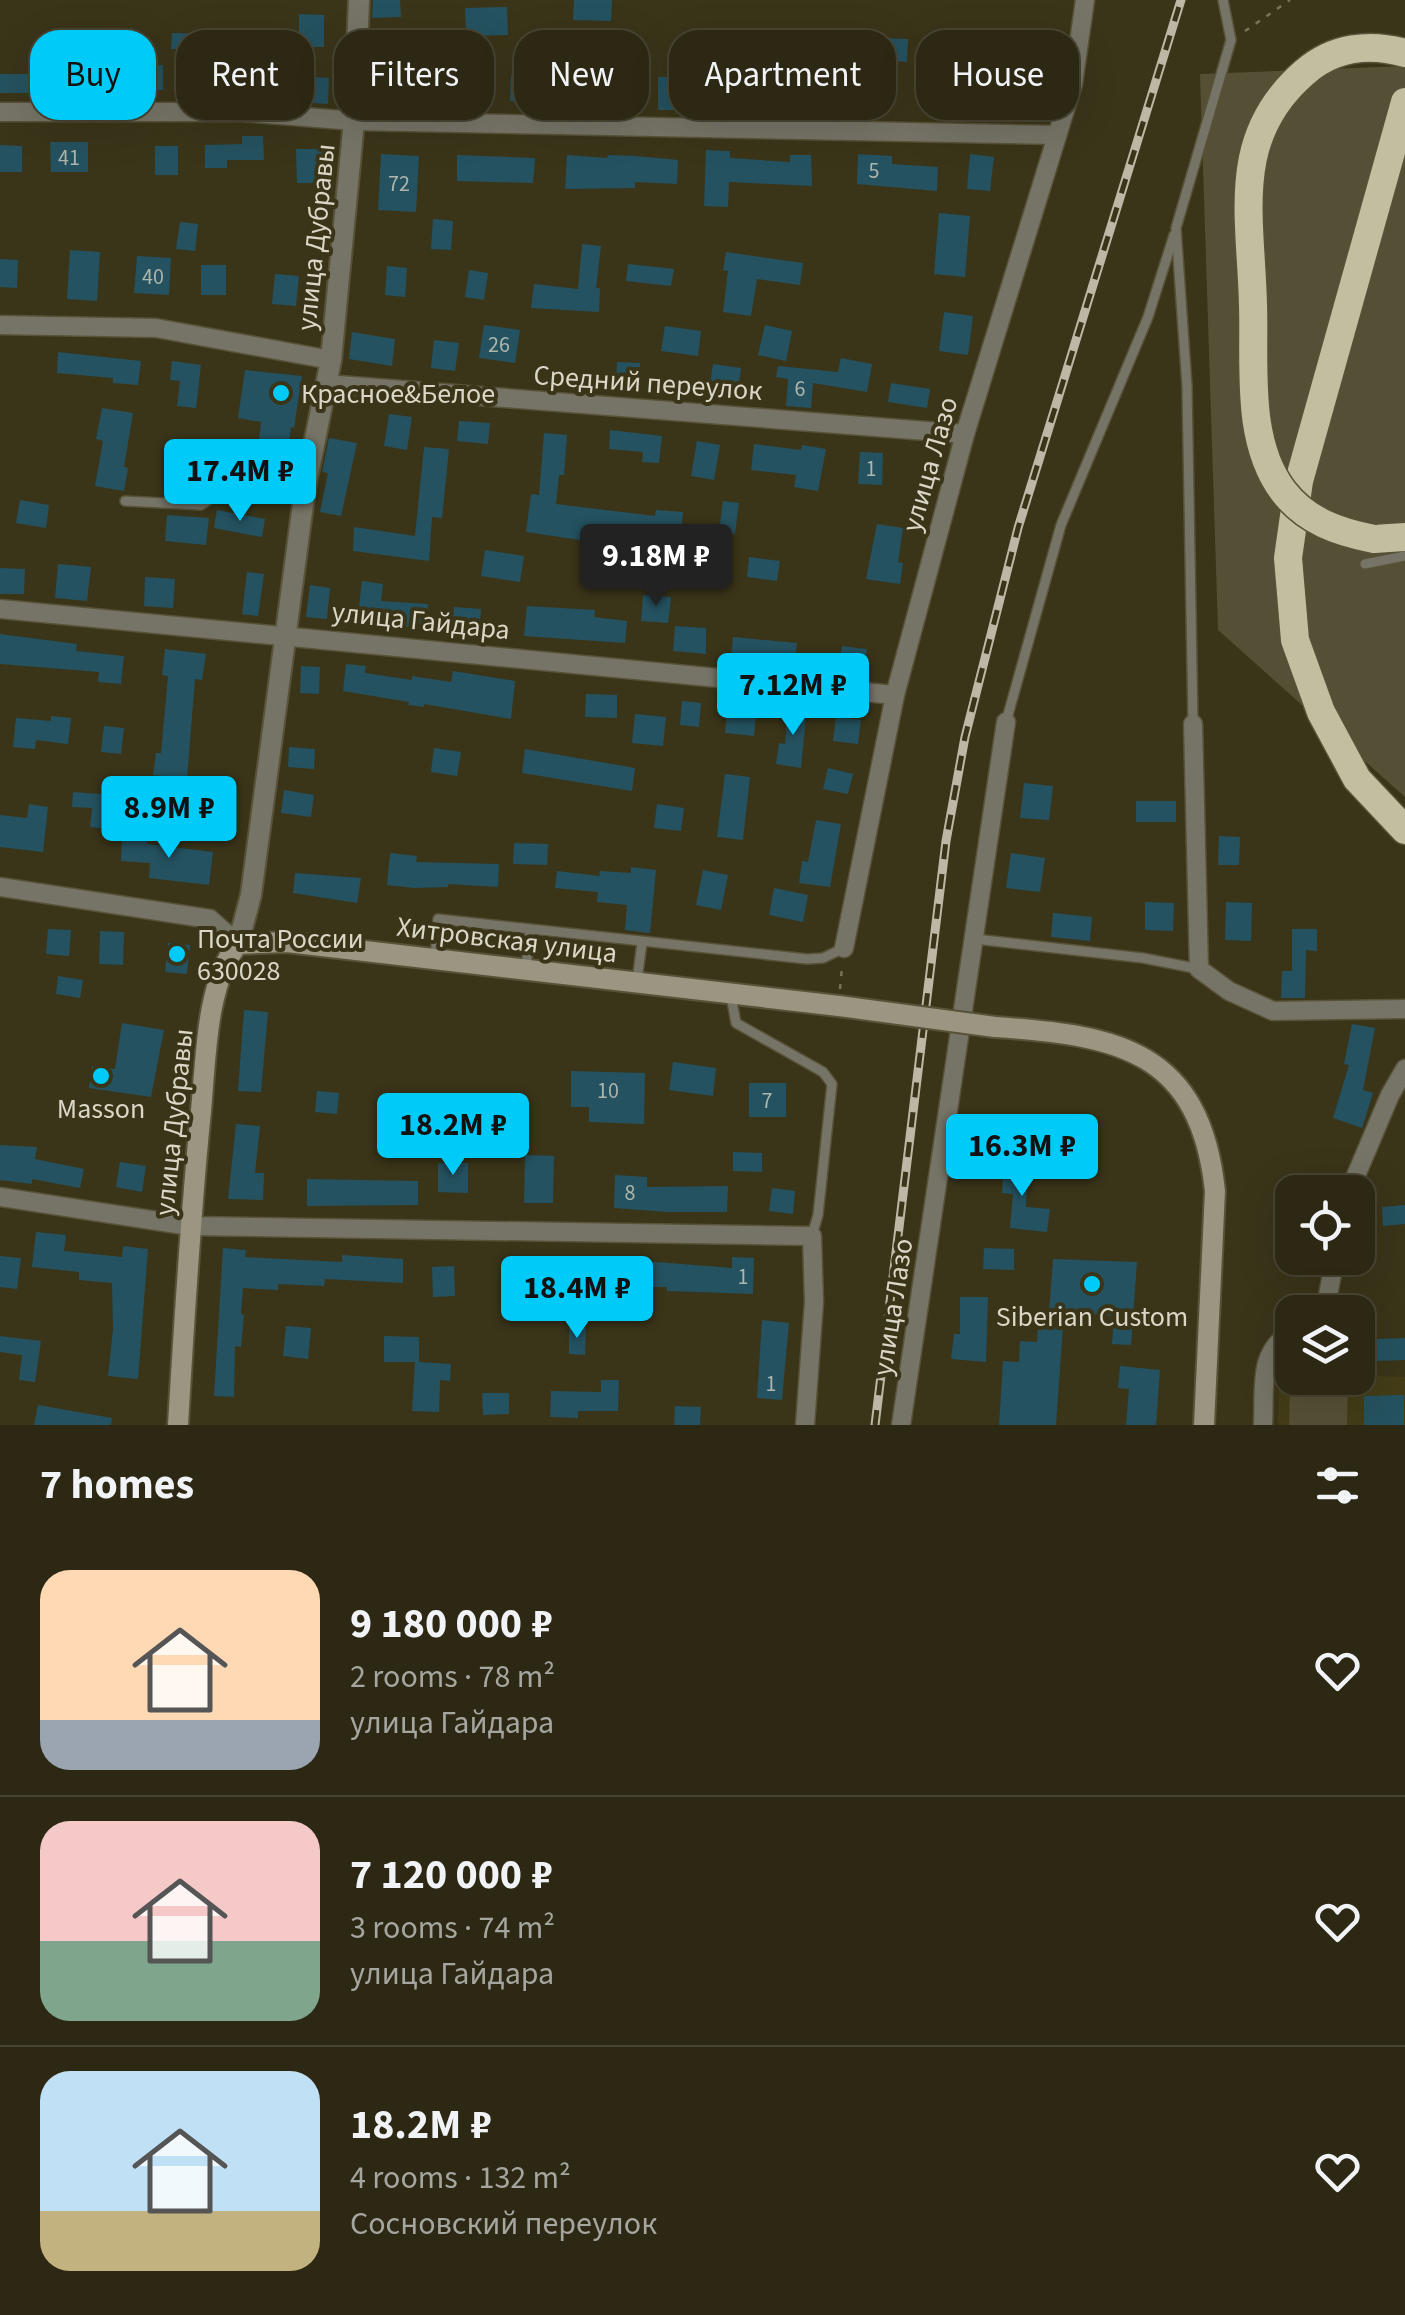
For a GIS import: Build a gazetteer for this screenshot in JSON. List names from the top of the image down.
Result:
{
  "streets": {
    "main road": ["улица Дубравы", "Хитровская улица"],
    "street": ["Средний переулок", "улица Лазо", "улица Гайдара"]
  },
  "crossings": [
    ["улица Дубравы", "Средний переулок"],
    ["улица Дубравы", "улица Гайдара"],
    ["улица Дубравы", "Хитровская улица"],
    ["Средний переулок", "улица Лазо"],
    ["улица Лазо", "улица Гайдара"]
  ],
  "places": [
    "Красное&Белое",
    "Почта России 630028",
    "Masson",
    "Siberian Custom"
  ],
  "house_numbers": [
    "41",
    "5",
    "72",
    "40",
    "26",
    "6",
    "1",
    "10",
    "7",
    "8",
    "1",
    "1"
  ],
  "page": {
    "chip": [
      "Buy",
      "Rent",
      "Filters",
      "New",
      "Apartment",
      "House"
    ],
    "price": [
      "17.4M ₽",
      "9.18M ₽",
      "7.12M ₽",
      "8.9M ₽",
      "18.2M ₽",
      "16.3M ₽",
      "18.4M ₽"
    ],
    "heading": "7 homes",
    "list": [
      {
        "name": "9 180 000 ₽",
        "note": "2 rooms · 78 m² · улица Гайдара"
      },
      {
        "name": "7 120 000 ₽",
        "note": "3 rooms · 74 m² · улица Гайдара"
      },
      {
        "name": "18.2M ₽",
        "note": "4 rooms · 132 m² · Сосновский переулок"
      }
    ]
  }
}
